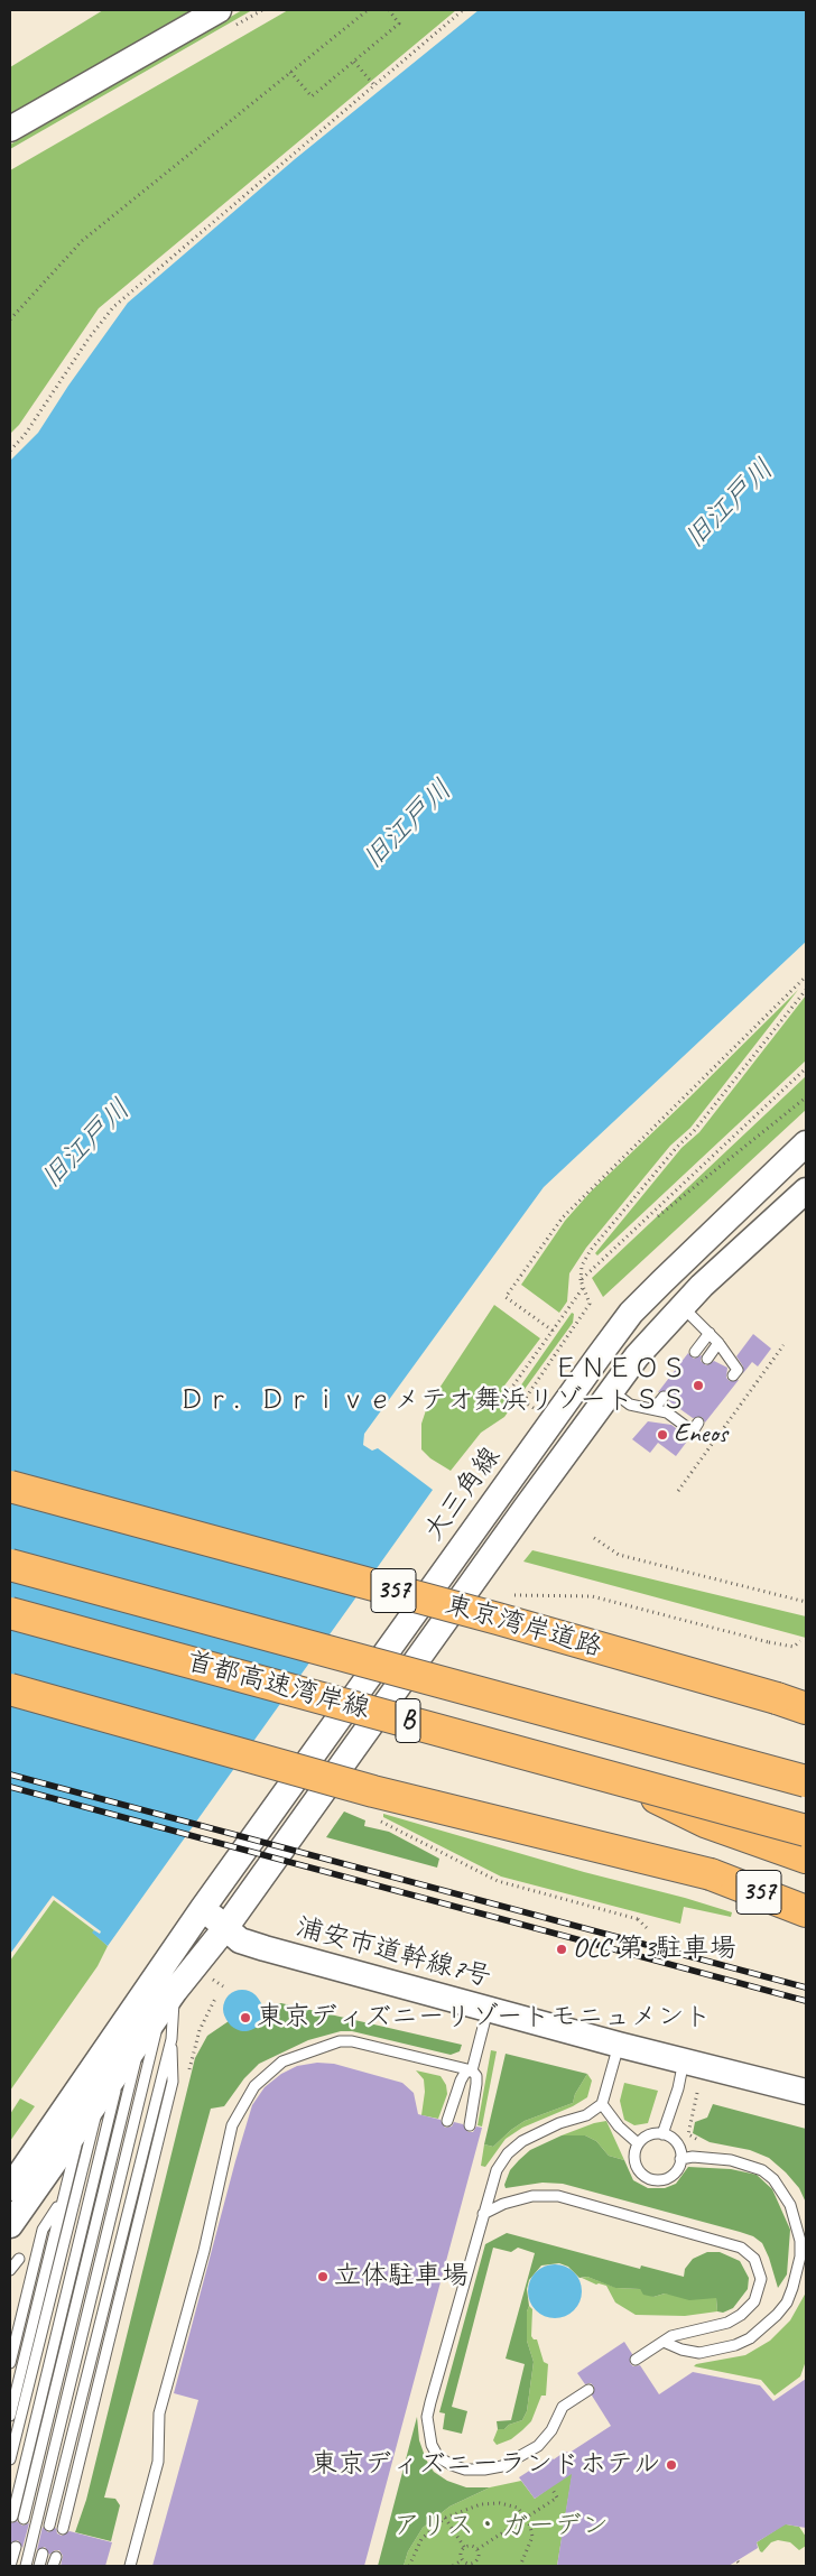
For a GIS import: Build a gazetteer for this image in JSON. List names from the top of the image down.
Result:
{
  "streets": {
    "highway": [
      "357",
      "東京湾岸道路",
      "首都高速湾岸線",
      "B"
    ],
    "street": ["大三角線", "浦安市道幹線7号"]
  },
  "crossings": [
    ["大三角線", "浦安市道幹線7号"]
  ],
  "water": ["旧江戸川"],
  "parks": ["アリス・ガーデン"],
  "places": [
    "ＥＮＥＯＳ Ｄｒ．Ｄｒｉｖｅメテオ舞浜リゾートＳＳ",
    "Eneos",
    "OLC 第3駐車場",
    "東京ディズニーリゾートモニュメント",
    "立体駐車場",
    "東京ディズニーランドホテル"
  ]
}
